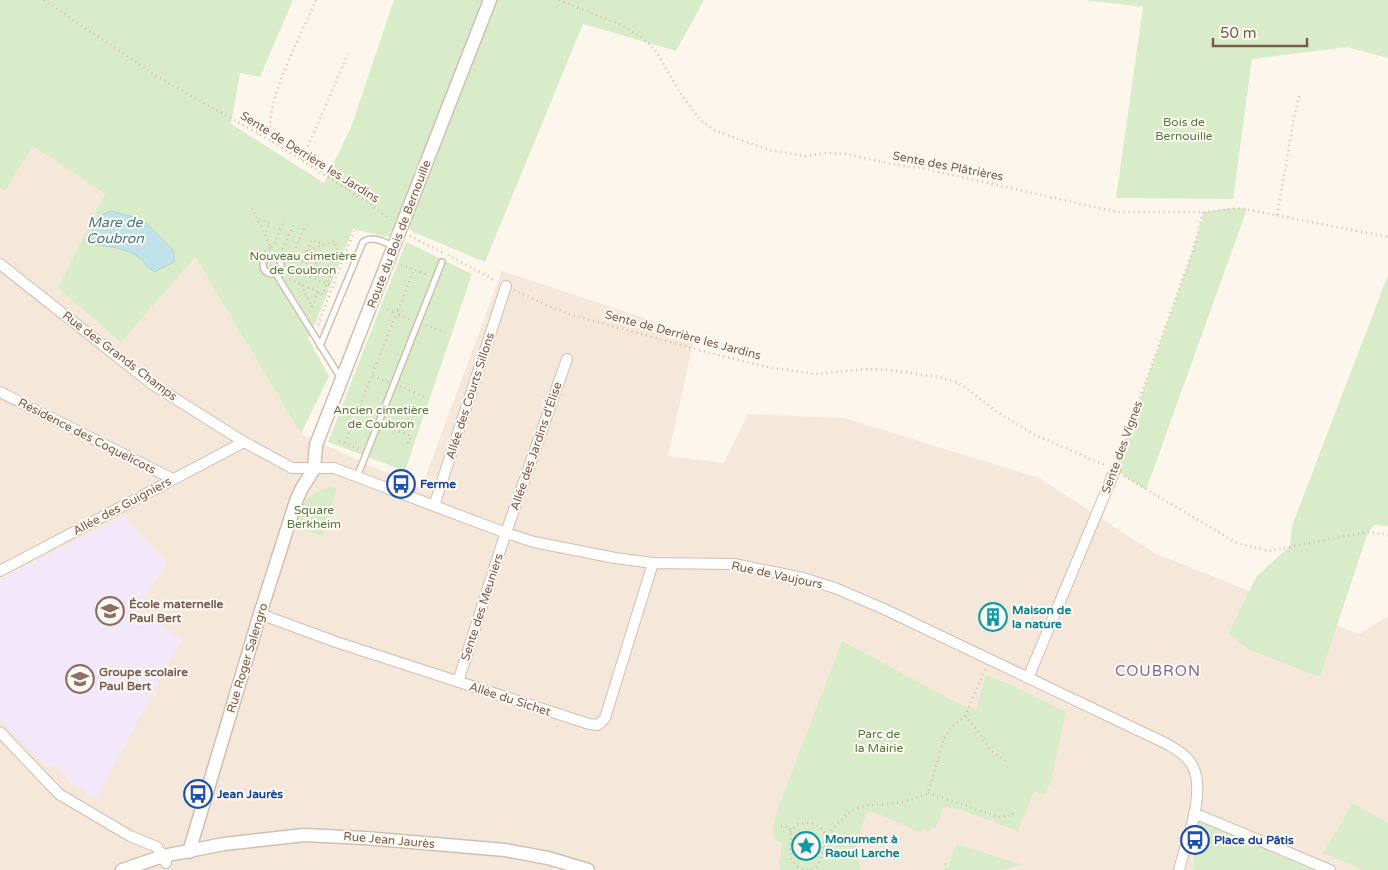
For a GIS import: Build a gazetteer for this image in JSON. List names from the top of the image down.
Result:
{
  "streets": {
    "street": [
      "Route du Bois de Bernouille",
      "Rue des Grands Champs",
      "Allée des Courts Sillons",
      "Résidence des Coquelicots",
      "Allée des Jardins d'Élise",
      "Sente des Vignes",
      "Allée des Guigniers",
      "Rue de Vaujours",
      "Sente des Meuniers",
      "Rue Roger Salengro",
      "Allée du Sichet",
      "Rue Jean Jaurès"
    ],
    "path": ["Sente de Derrière les Jardins", "Sente des Plâtrières"]
  },
  "crossings": [
    ["Sente de Derrière les Jardins", "Route du Bois de Bernouille"],
    ["Sente de Derrière les Jardins", "Allée des Courts Sillons"],
    ["Sente de Derrière les Jardins", "Sente des Vignes"],
    ["Sente des Plâtrières", "Sente des Vignes"],
    ["Route du Bois de Bernouille", "Rue des Grands Champs"],
    ["Route du Bois de Bernouille", "Rue de Vaujours"],
    ["Route du Bois de Bernouille", "Rue Roger Salengro"],
    ["Rue des Grands Champs", "Allée des Guigniers"],
    ["Rue des Grands Champs", "Rue de Vaujours"],
    ["Rue des Grands Champs", "Rue Roger Salengro"],
    ["Allée des Courts Sillons", "Rue de Vaujours"],
    ["Résidence des Coquelicots", "Allée des Guigniers"],
    ["Allée des Jardins d'Élise", "Rue de Vaujours"],
    ["Allée des Jardins d'Élise", "Sente des Meuniers"],
    ["Sente des Vignes", "Rue de Vaujours"],
    ["Rue de Vaujours", "Sente des Meuniers"],
    ["Rue de Vaujours", "Rue Roger Salengro"],
    ["Rue de Vaujours", "Allée du Sichet"],
    ["Sente des Meuniers", "Allée du Sichet"],
    ["Rue Roger Salengro", "Allée du Sichet"],
    ["Rue Roger Salengro", "Rue Jean Jaurès"]
  ],
  "districts": ["COUBRON"],
  "water": ["Mare de Coubron"],
  "parks": [
    "Bois de Bernouille",
    "Nouveau cimetière de Coubron",
    "Ancien cimetière de Coubron",
    "Square Berkheim",
    "Parc de la Mairie"
  ],
  "places": {
    "bus stop": ["Ferme", "Jean Jaurès", "Place du Pâtis"],
    "school or university": ["École maternelle Paul Bert", "Groupe scolaire Paul Bert"],
    "building": ["Maison de la nature"],
    "place": ["Monument à Raoul Larche"]
  },
  "scale_bar": "50 m"
}
